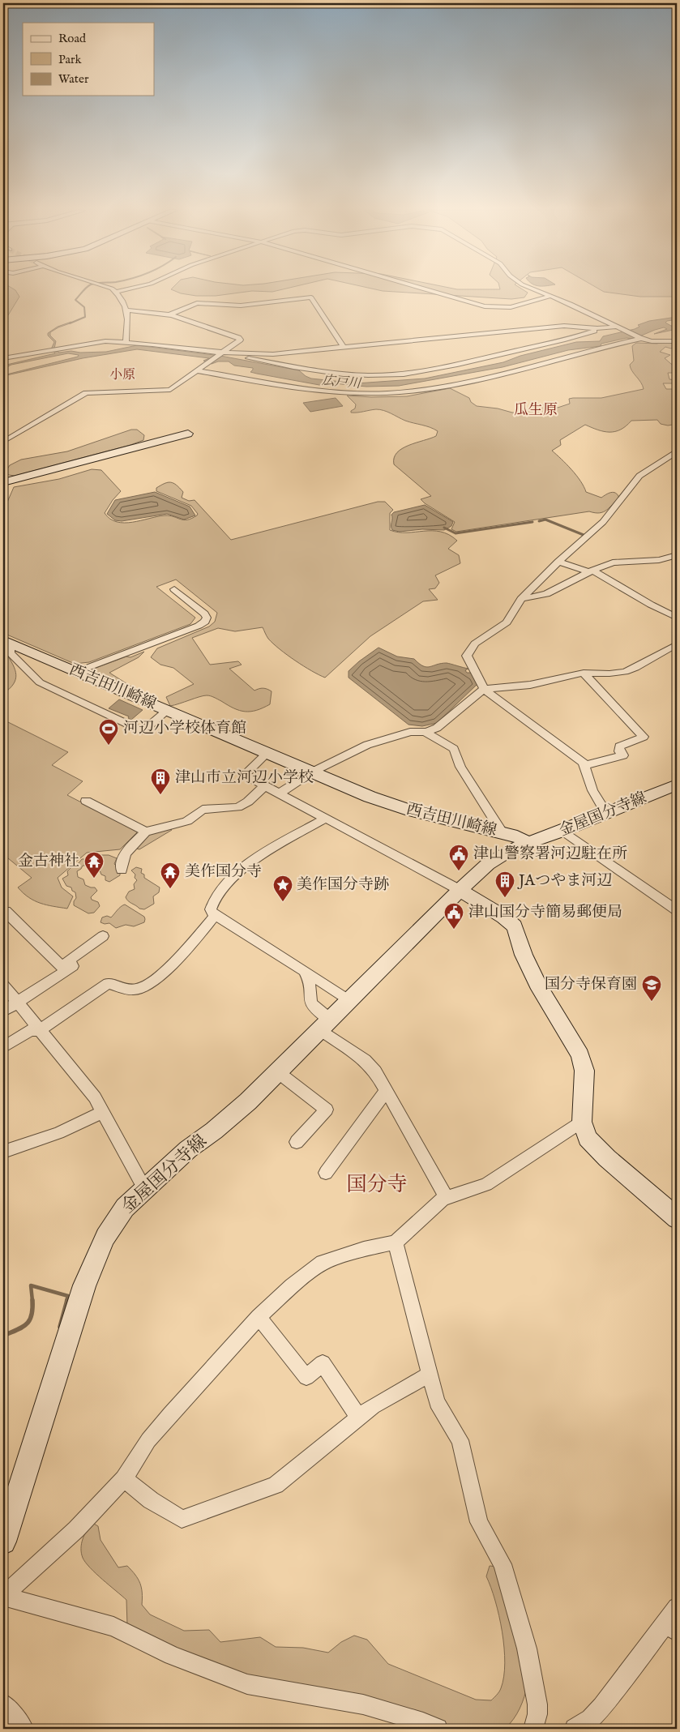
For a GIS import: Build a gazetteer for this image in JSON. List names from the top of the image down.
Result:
{
  "streets": {
    "main road": ["西吉田川崎線", "金屋国分寺線"]
  },
  "crossings": [
    ["西吉田川崎線", "金屋国分寺線"]
  ],
  "districts": ["小原", "瓜生原", "国分寺"],
  "water": ["広戸川"],
  "places": {
    "sports": ["河辺小学校体育館"],
    "building": ["津山市立河辺小学校", "JAつやま河辺"],
    "public building": ["津山警察署河辺駐在所", "津山国分寺簡易郵便局"],
    "temple": ["金古神社", "美作国分寺"],
    "place": ["美作国分寺跡"],
    "school or university": ["国分寺保育園"]
  },
  "legend": ["Road", "Park", "Water"]
}
